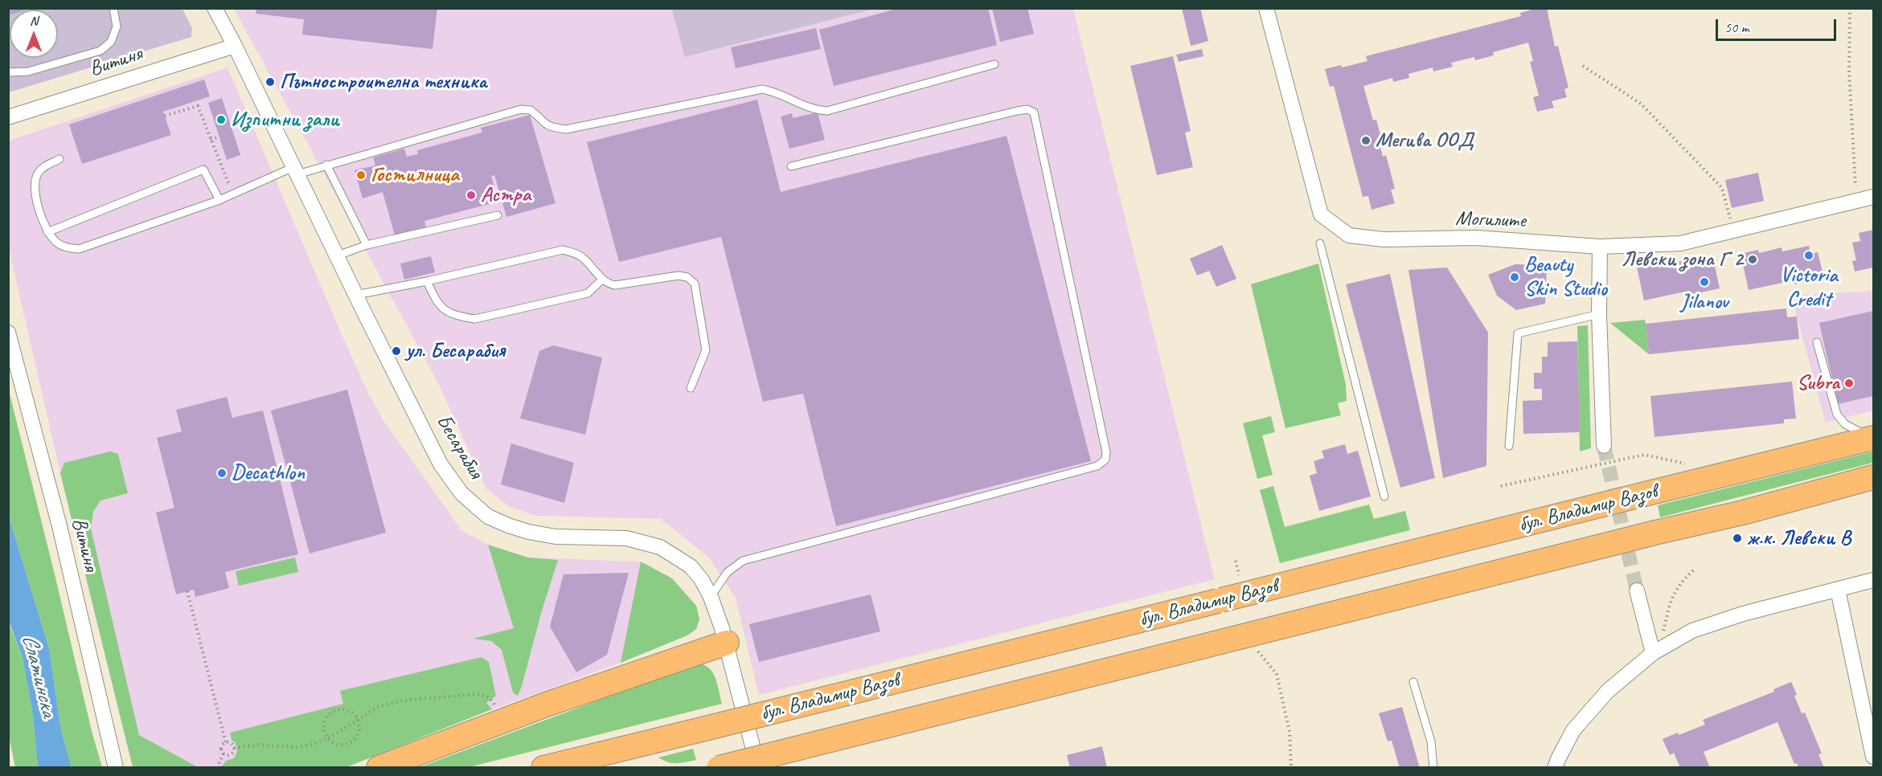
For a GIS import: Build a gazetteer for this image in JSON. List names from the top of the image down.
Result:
{
  "streets": {
    "main road": ["бул. Владимир Вазов"],
    "street": ["Витиня", "Могилите", "Бесарабия"]
  },
  "crossings": [
    ["Витиня", "Бесарабия"]
  ],
  "water": ["Слатинска"],
  "places": [
    "Пътностроителна техника",
    "Изпитни зали",
    "Мегива ООД",
    "Гостилница",
    "Астра",
    "Victoria Credit",
    "Левски зона Г 2",
    "Beauty Skin Studio",
    "Jilanov",
    "ул. Бесарабия",
    "Subra",
    "Decathlon",
    "ж.к. Левски В"
  ],
  "scale_bar": "50 m",
  "north": "top"
}
